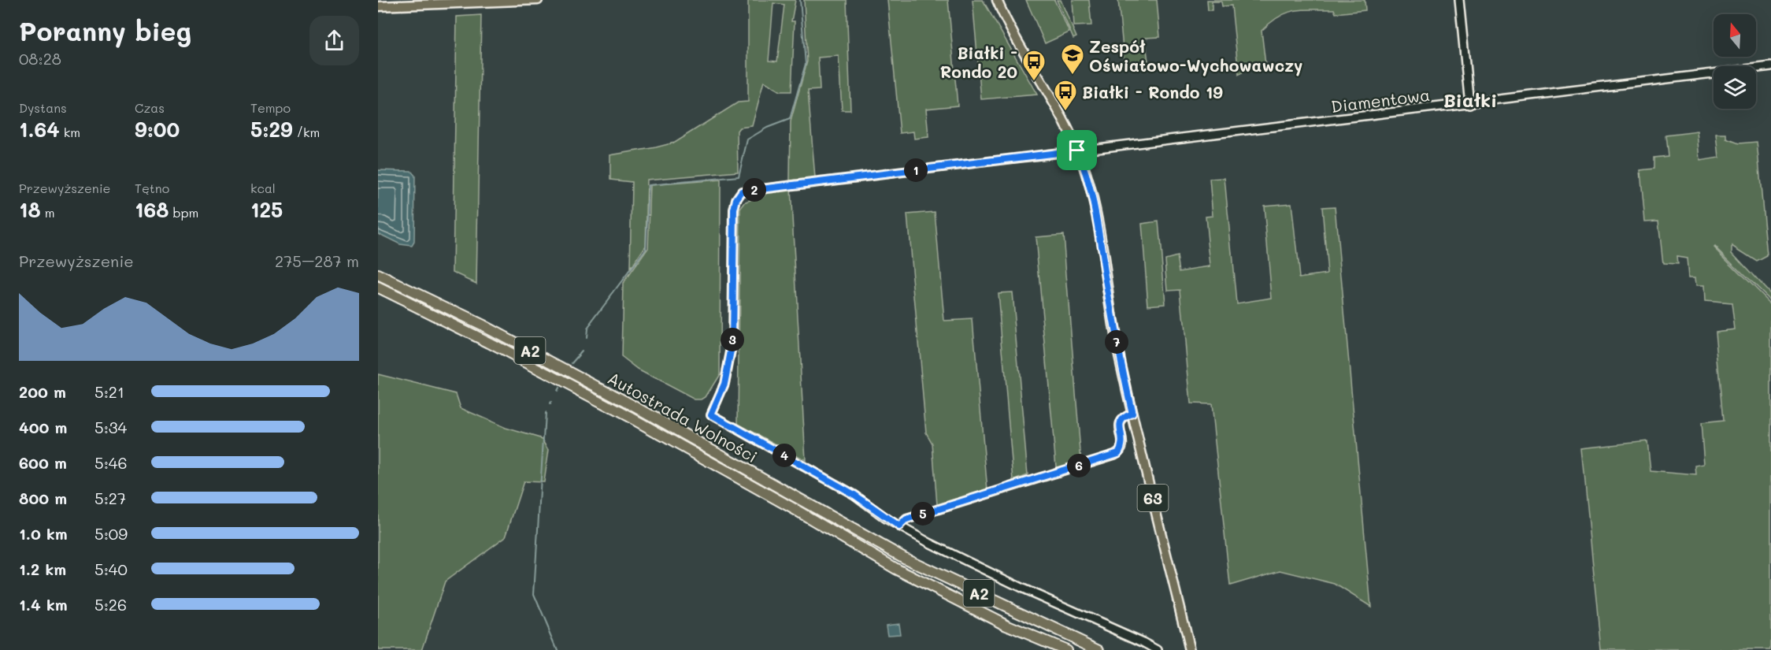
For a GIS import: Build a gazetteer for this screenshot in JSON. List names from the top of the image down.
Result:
{
  "streets": {
    "highway": ["A2", "Autostrada Wolności"],
    "main road": ["63"],
    "street": ["Diamentowa"]
  },
  "crossings": [
    ["Diamentowa", "63"]
  ],
  "districts": ["Białki"],
  "places": {
    "school or university": ["Zespół Oświatowo-Wychowawczy"],
    "bus stop": ["Białki - Rondo 20", "Białki - Rondo 19"]
  },
  "north": "top",
  "page": {
    "heading": ["Poranny bieg", "08:28"],
    "stats": [
      ["Dystans", "1.64 km"],
      ["Czas", "9:00"],
      ["Tempo", "5:29 /km"],
      ["Przewyższenie", "18 m"],
      ["Tętno", "168 bpm"],
      ["kcal", "125"]
    ],
    "pins": [
      "1",
      "2",
      "3",
      "7",
      "4",
      "6",
      "5"
    ],
    "chart": ["Przewyższenie", "275–287 m"],
    "list": [
      {
        "name": "200 m",
        "note": "5:21"
      },
      {
        "name": "400 m",
        "note": "5:34"
      },
      {
        "name": "600 m",
        "note": "5:46"
      },
      {
        "name": "800 m",
        "note": "5:27"
      },
      {
        "name": "1.0 km",
        "note": "5:09"
      },
      {
        "name": "1.2 km",
        "note": "5:40"
      },
      {
        "name": "1.4 km",
        "note": "5:26"
      }
    ]
  }
}
